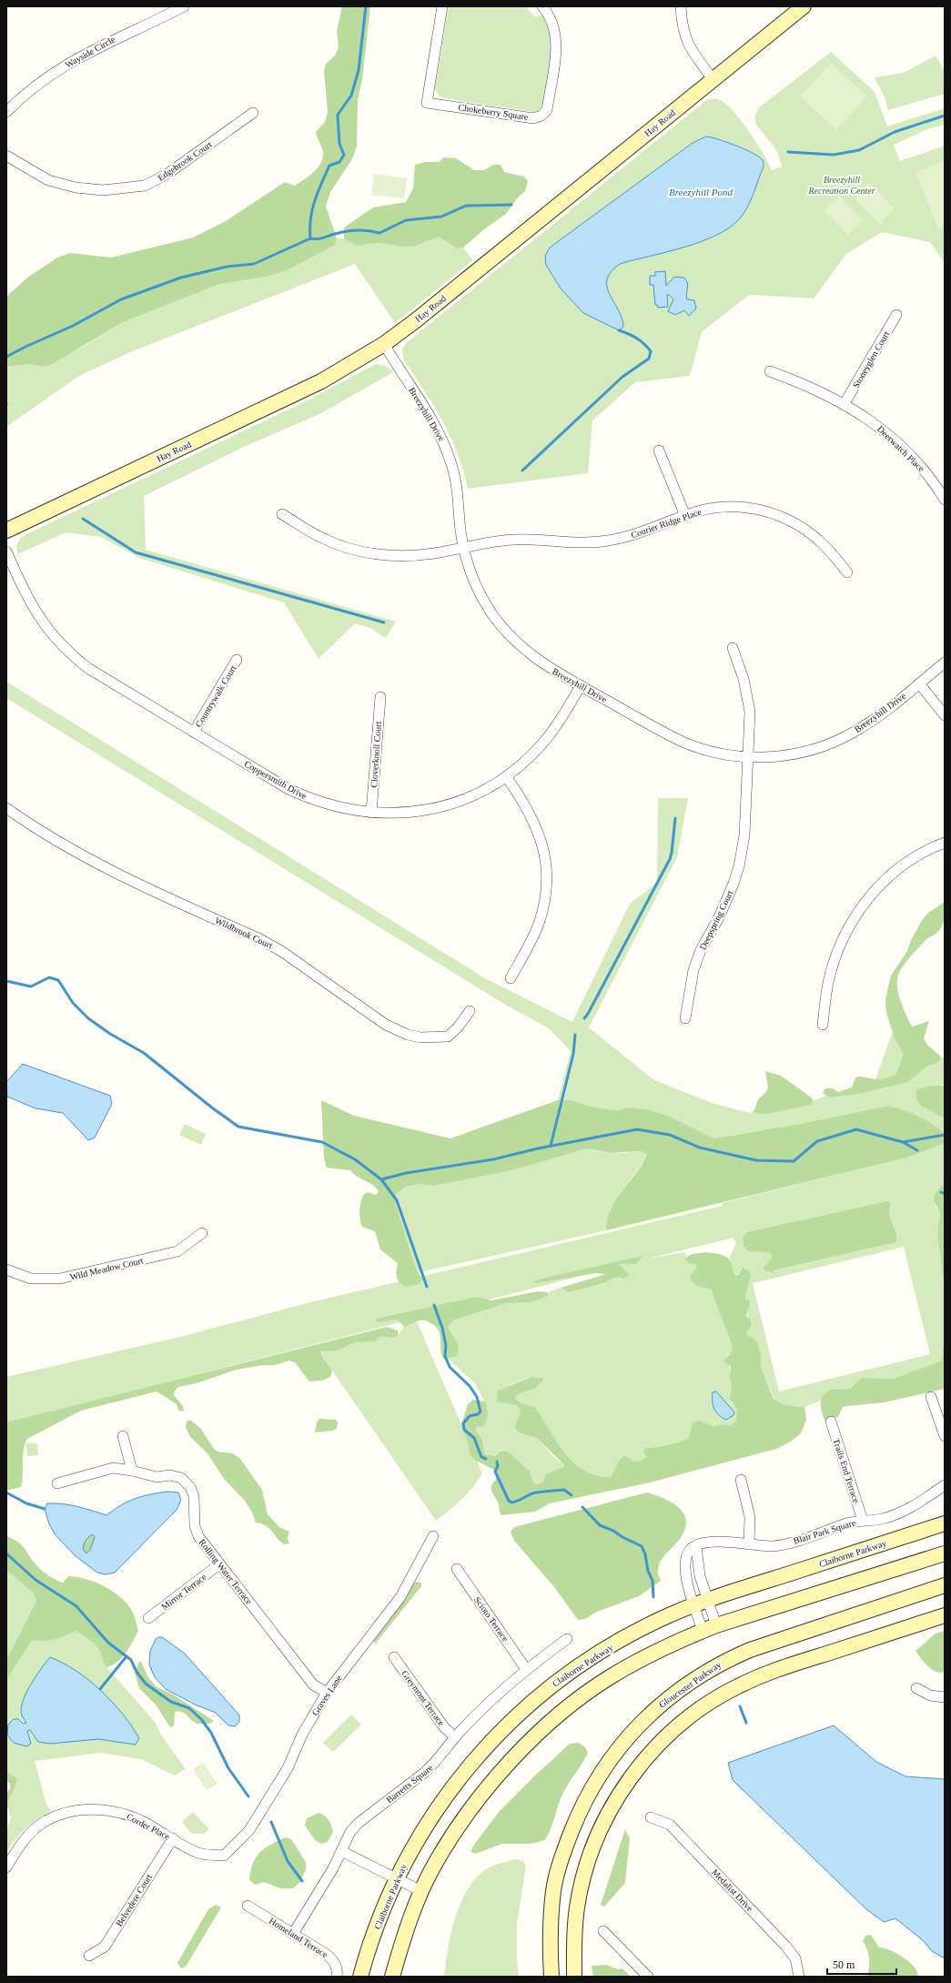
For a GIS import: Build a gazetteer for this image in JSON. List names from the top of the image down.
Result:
{
  "streets": {
    "main road": ["Hay Road", "Claiborne Parkway", "Gloucester Parkway"],
    "street": [
      "Wayside Circle",
      "Chokeberry Square",
      "Edgebrook Court",
      "Stoneyglen Court",
      "Breezyhill Drive",
      "Deerwatch Place",
      "Courier Ridge Place",
      "Countrywalk Court",
      "Cloverknoll Court",
      "Coppersmith Drive",
      "Deepspring Court",
      "Wildbrook Court",
      "Wild Meadow Court",
      "Trails End Terrace",
      "Blair Park Square",
      "Rolling Water Terrace",
      "Mirror Terrace",
      "Scioto Terrace",
      "Graves Lane",
      "Greymont Terrace",
      "Barretts Square",
      "Corder Place",
      "Medalist Drive",
      "Belvedere Court",
      "Homeland Terrace"
    ]
  },
  "crossings": [
    ["Hay Road", "Breezyhill Drive"],
    ["Stoneyglen Court", "Deerwatch Place"],
    ["Breezyhill Drive", "Courier Ridge Place"],
    ["Breezyhill Drive", "Coppersmith Drive"],
    ["Breezyhill Drive", "Deepspring Court"],
    ["Countrywalk Court", "Coppersmith Drive"],
    ["Cloverknoll Court", "Coppersmith Drive"],
    ["Trails End Terrace", "Blair Park Square"],
    ["Blair Park Square", "Claiborne Parkway"],
    ["Rolling Water Terrace", "Mirror Terrace"],
    ["Rolling Water Terrace", "Graves Lane"],
    ["Scioto Terrace", "Barretts Square"],
    ["Graves Lane", "Corder Place"],
    ["Greymont Terrace", "Barretts Square"],
    ["Barretts Square", "Homeland Terrace"],
    ["Corder Place", "Belvedere Court"]
  ],
  "water": ["Breezyhill Pond"],
  "parks": ["Breezyhill Recreation Center"],
  "scale_bar": "50 m"
}
